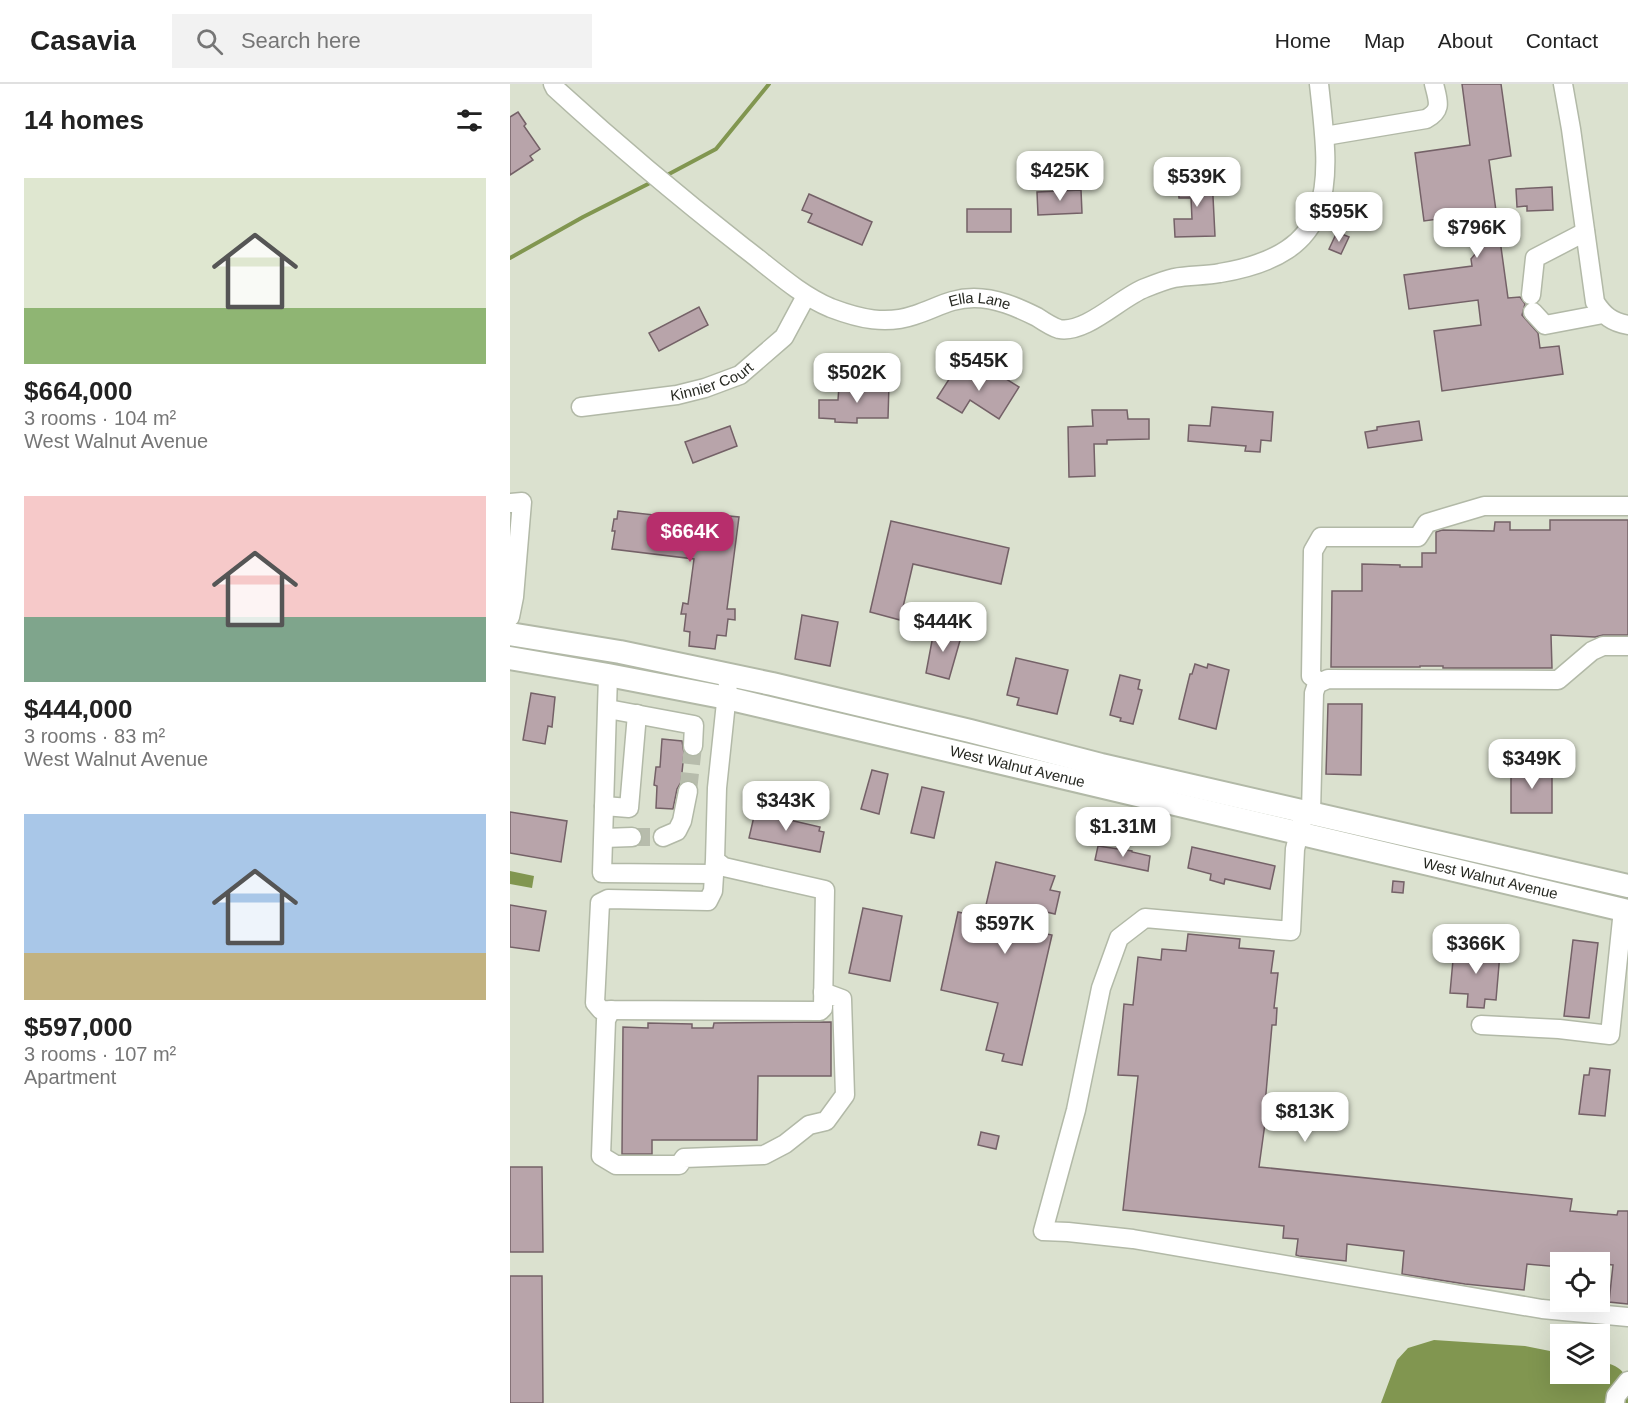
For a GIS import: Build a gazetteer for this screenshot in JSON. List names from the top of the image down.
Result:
{
  "streets": {
    "main road": ["West Walnut Avenue"],
    "street": ["Ella Lane", "Kinnier Court"]
  },
  "crossings": [
    ["Ella Lane", "Kinnier Court"]
  ],
  "page": {
    "header": "Casavia",
    "search": "Search here",
    "nav": [
      "Home",
      "Map",
      "About",
      "Contact"
    ],
    "heading": "14 homes",
    "price": [
      "$425K",
      "$539K",
      "$595K",
      "$796K",
      "$545K",
      "$502K",
      "$664K",
      "$444K",
      "$349K",
      "$343K",
      "$1.31M",
      "$597K",
      "$366K",
      "$813K"
    ],
    "list": [
      {
        "name": "$664,000",
        "note": "3 rooms · 104 m² · West Walnut Avenue"
      },
      {
        "name": "$444,000",
        "note": "3 rooms · 83 m² · West Walnut Avenue"
      },
      {
        "name": "$597,000",
        "note": "3 rooms · 107 m² · Apartment"
      }
    ]
  }
}
